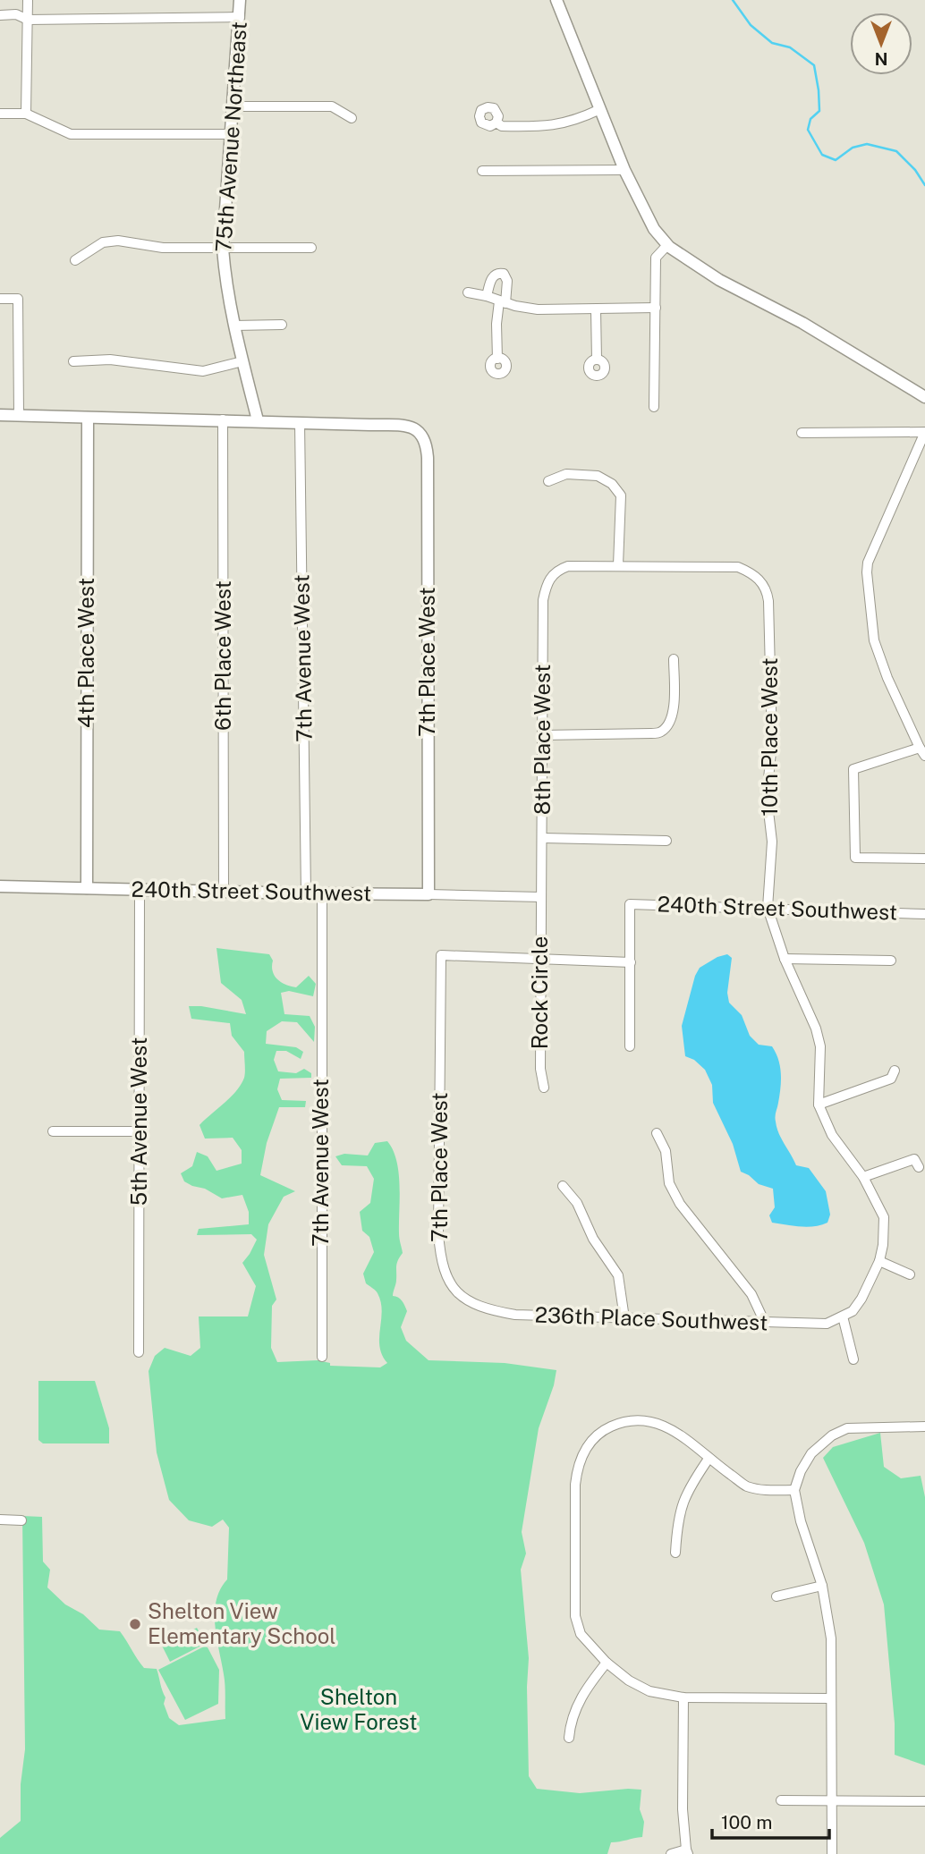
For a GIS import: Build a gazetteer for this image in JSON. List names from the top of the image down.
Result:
{
  "streets": {
    "street": [
      "75th Avenue Northeast",
      "4th Place West",
      "6th Place West",
      "7th Avenue West",
      "7th Place West",
      "10th Place West",
      "8th Place West",
      "240th Street Southwest",
      "Rock Circle",
      "5th Avenue West",
      "236th Place Southwest"
    ]
  },
  "crossings": [
    ["4th Place West", "240th Street Southwest"],
    ["6th Place West", "240th Street Southwest"],
    ["7th Avenue West", "7th Place West"],
    ["7th Avenue West", "240th Street Southwest"],
    ["7th Place West", "240th Street Southwest"],
    ["7th Place West", "Rock Circle"],
    ["7th Place West", "236th Place Southwest"],
    ["10th Place West", "8th Place West"],
    ["10th Place West", "240th Street Southwest"],
    ["8th Place West", "240th Street Southwest"],
    ["8th Place West", "Rock Circle"],
    ["240th Street Southwest", "Rock Circle"],
    ["240th Street Southwest", "5th Avenue West"]
  ],
  "parks": ["Shelton View Forest"],
  "places": ["Shelton View Elementary School"],
  "scale_bar": "100 m",
  "north": "bottom"
}
